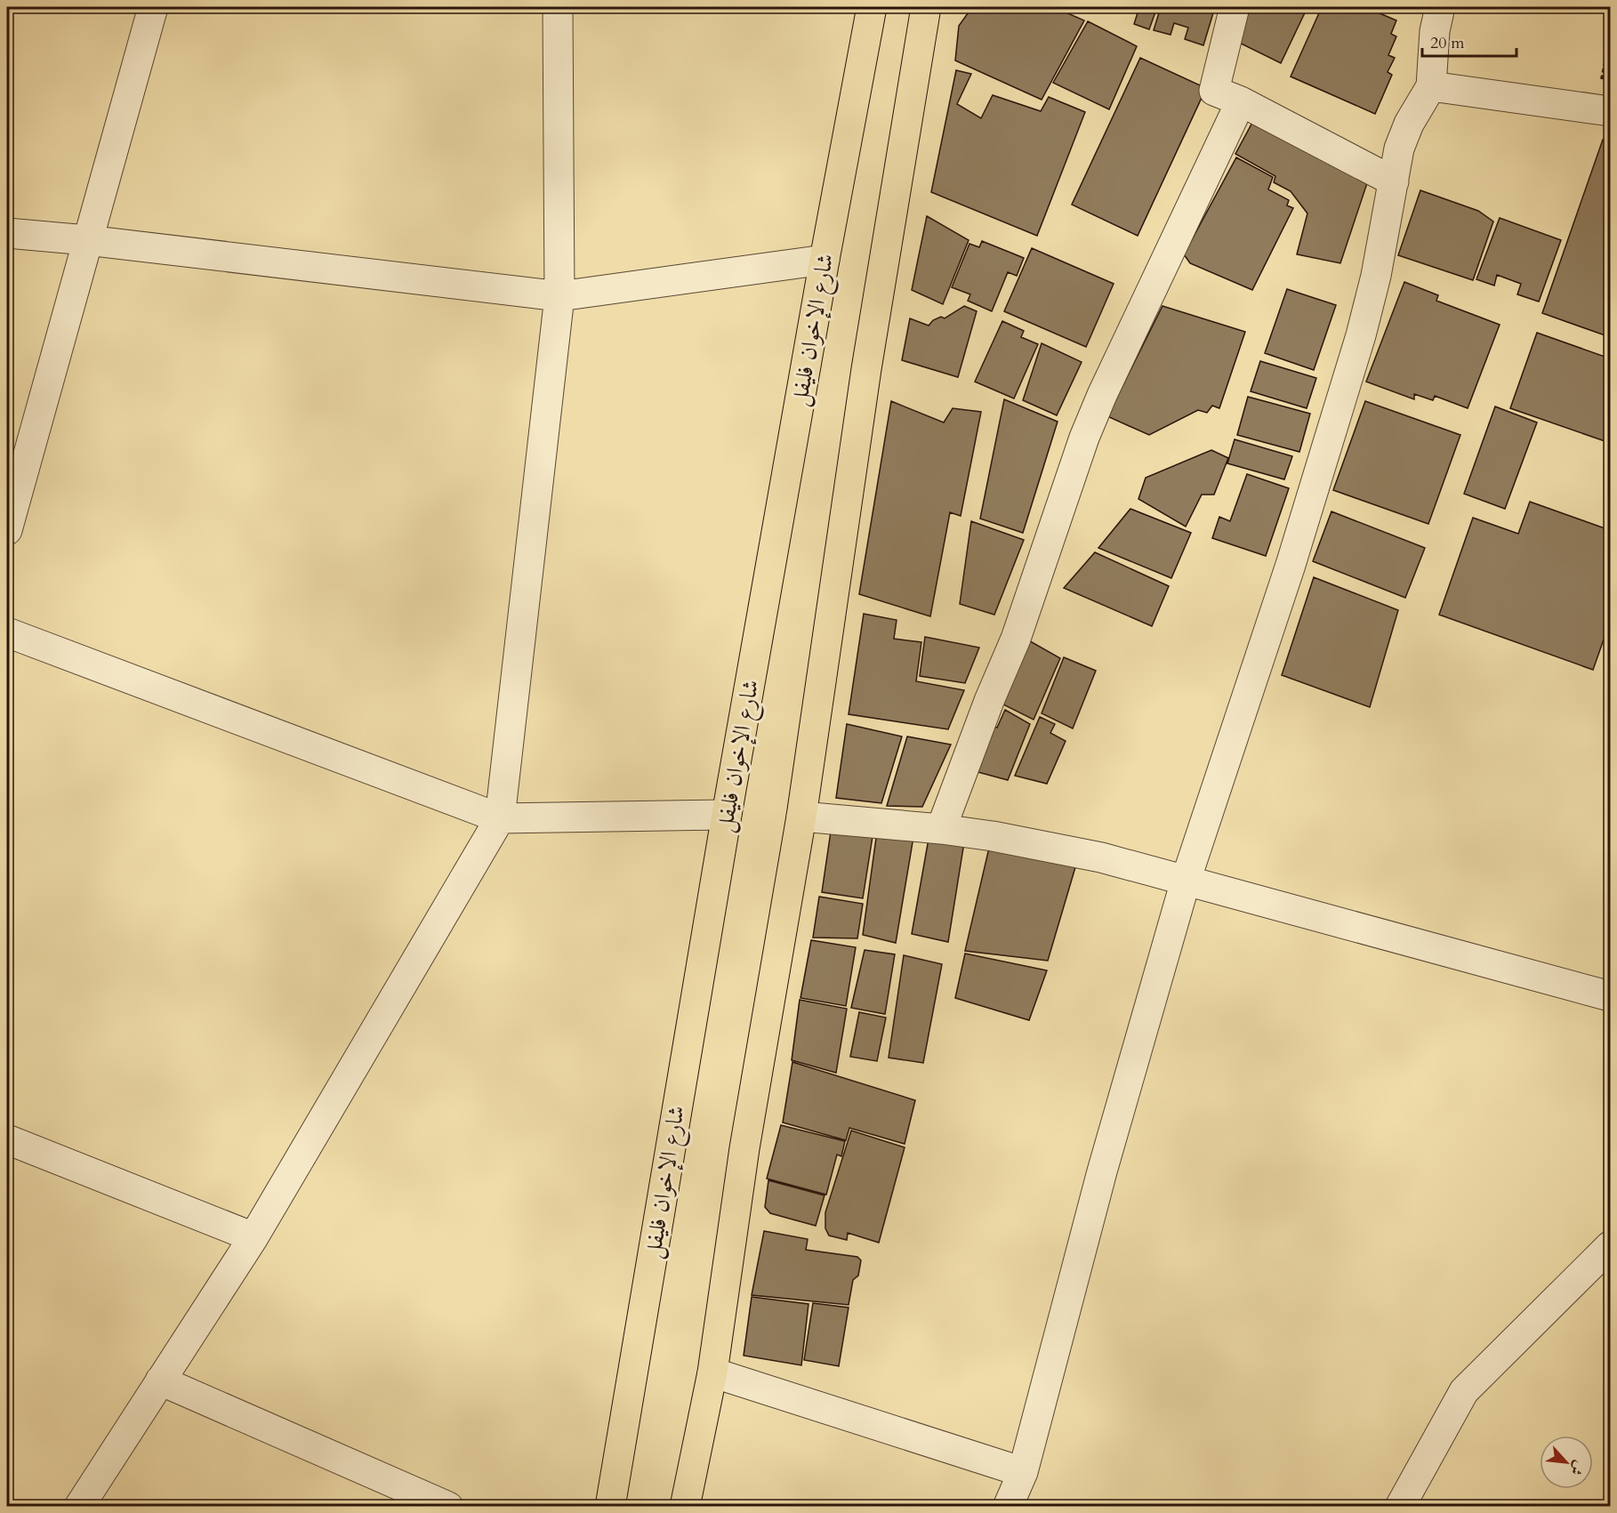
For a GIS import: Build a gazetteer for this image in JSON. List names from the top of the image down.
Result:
{
  "streets": {
    "main road": ["شارع الإخوان فليفل"]
  },
  "scale_bar": "20 m",
  "north": "bottom right"
}
